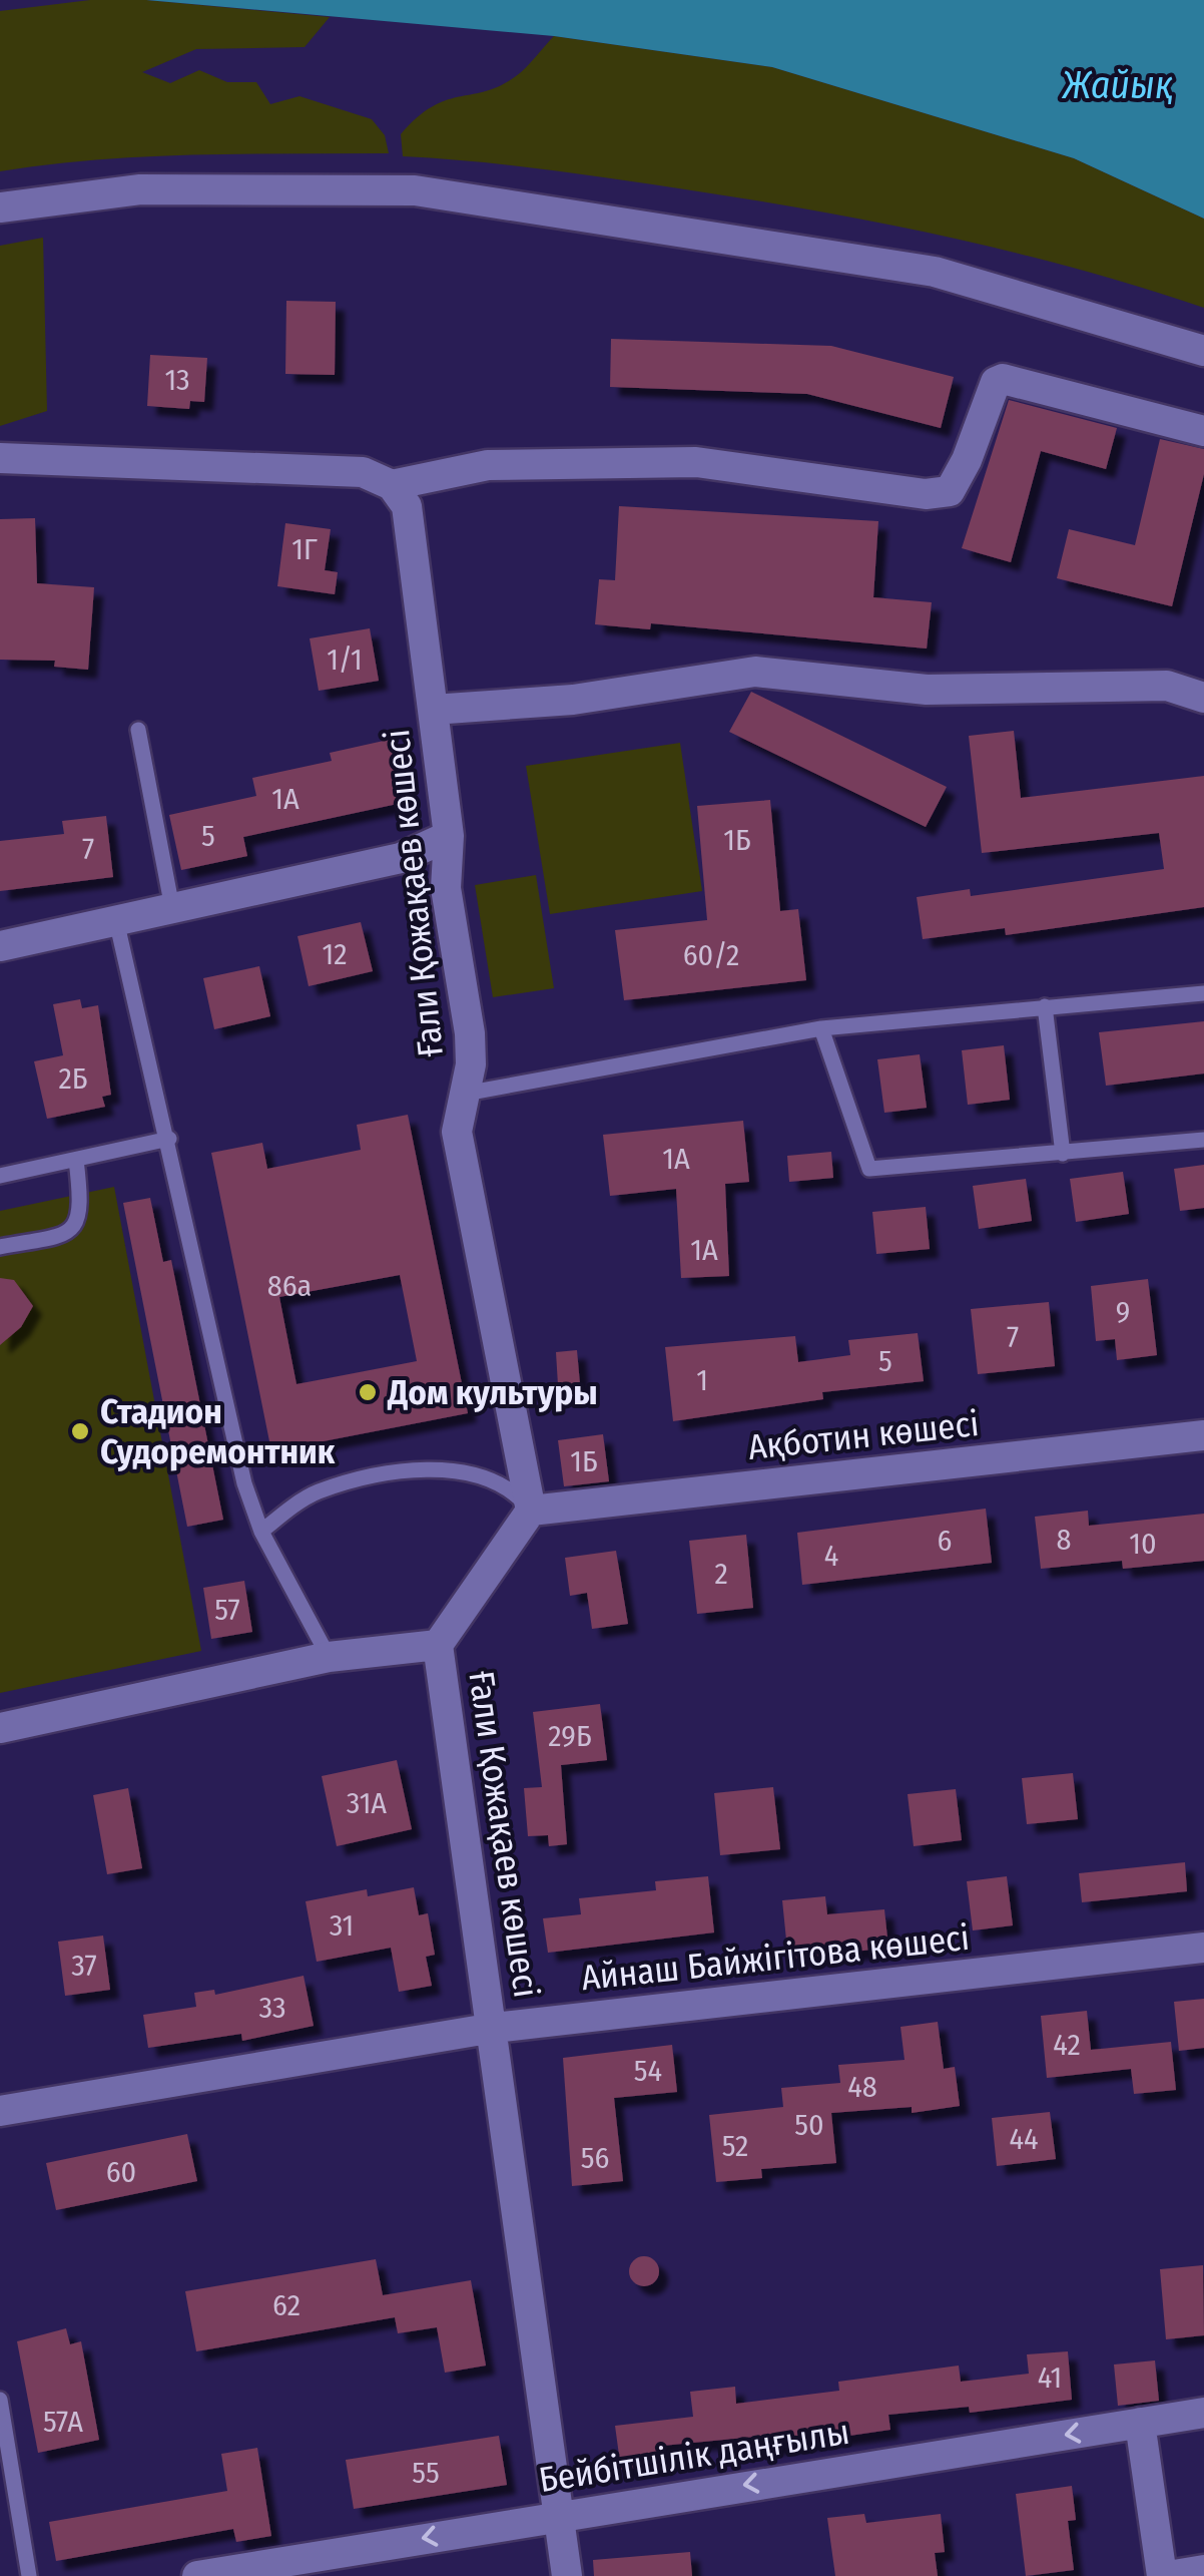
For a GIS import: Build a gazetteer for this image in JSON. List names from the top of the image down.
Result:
{
  "streets": {
    "street": [
      "Ғали Қожақаев көшесі",
      "Ақботин көшесі",
      "Айнаш Байжігітова көшесі",
      "Бейбітшілік даңғылы"
    ]
  },
  "crossings": [
    ["Ғали Қожақаев көшесі", "Ақботин көшесі"],
    ["Ғали Қожақаев көшесі", "Айнаш Байжігітова көшесі"],
    ["Ғали Қожақаев көшесі", "Бейбітшілік даңғылы"]
  ],
  "one_way": ["Бейбітшілік даңғылы"],
  "water": ["Жайық"],
  "places": ["Дом культуры", "Стадион Судоремонтник"],
  "house_numbers": [
    "13",
    "1Г",
    "1/1",
    "1А",
    "5",
    "1Б",
    "7",
    "12",
    "60/2",
    "2Б",
    "1А",
    "1А",
    "86а",
    "9",
    "7",
    "5",
    "1",
    "1Б",
    "8",
    "6",
    "10",
    "4",
    "2",
    "57",
    "29Б",
    "31А",
    "31",
    "37",
    "33",
    "42",
    "54",
    "48",
    "50",
    "44",
    "52",
    "56",
    "60",
    "62",
    "41",
    "57А",
    "55"
  ]
}
